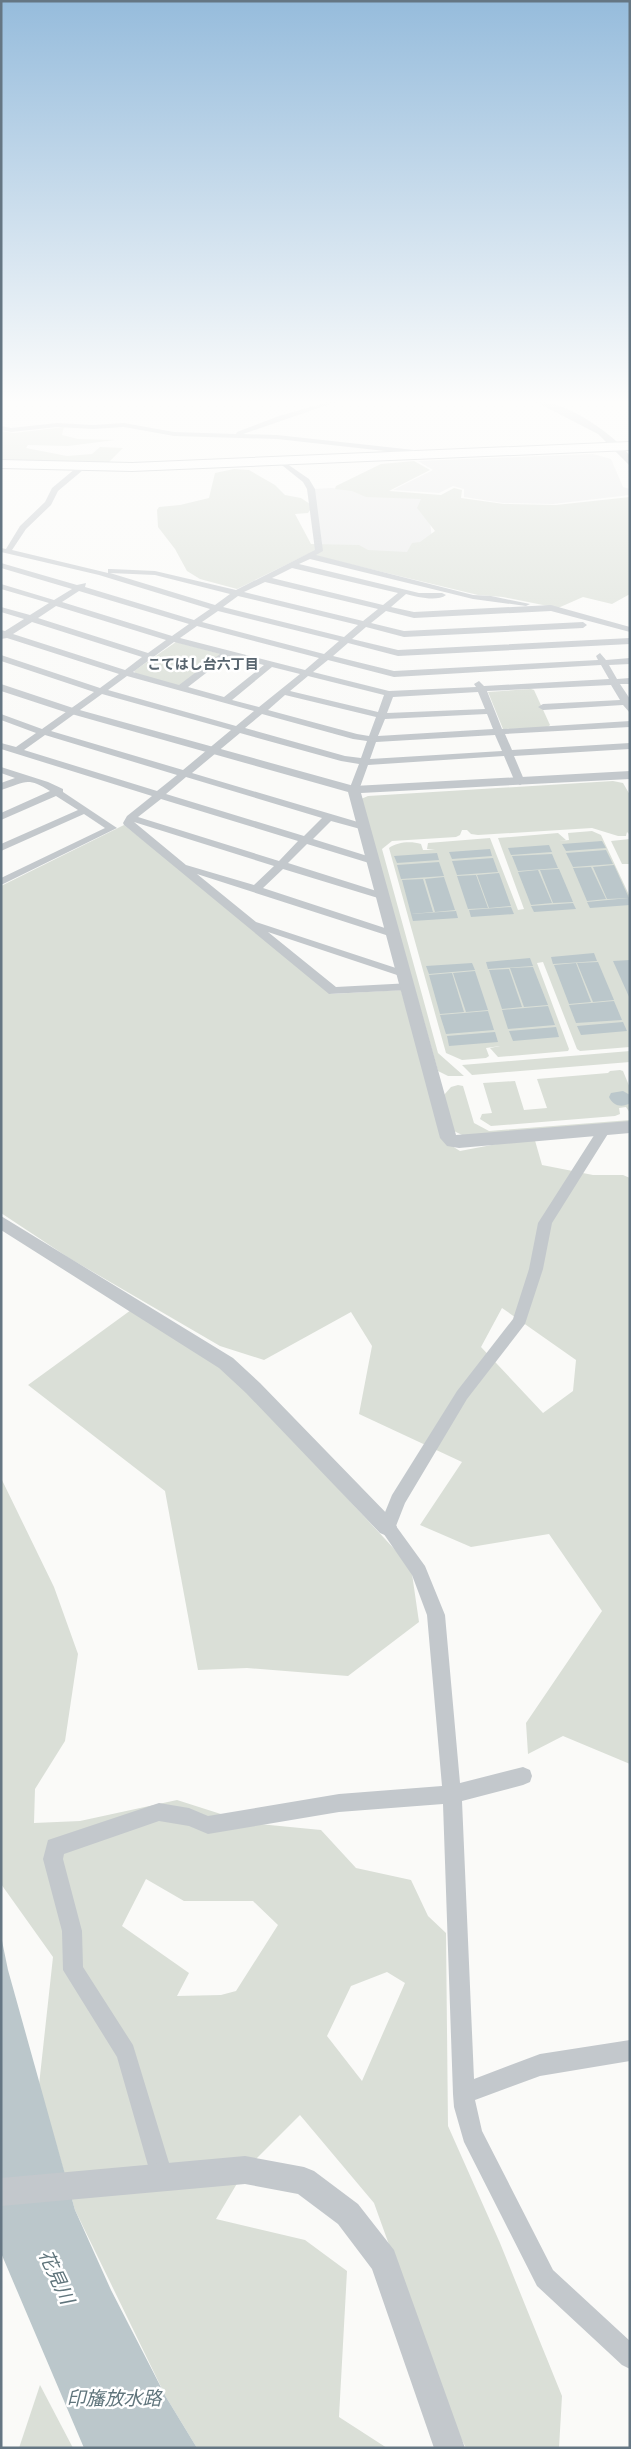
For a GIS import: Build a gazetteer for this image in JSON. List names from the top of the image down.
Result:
{
  "districts": ["こてはし台六丁目"],
  "water": ["花見川", "印旛放水路"]
}
